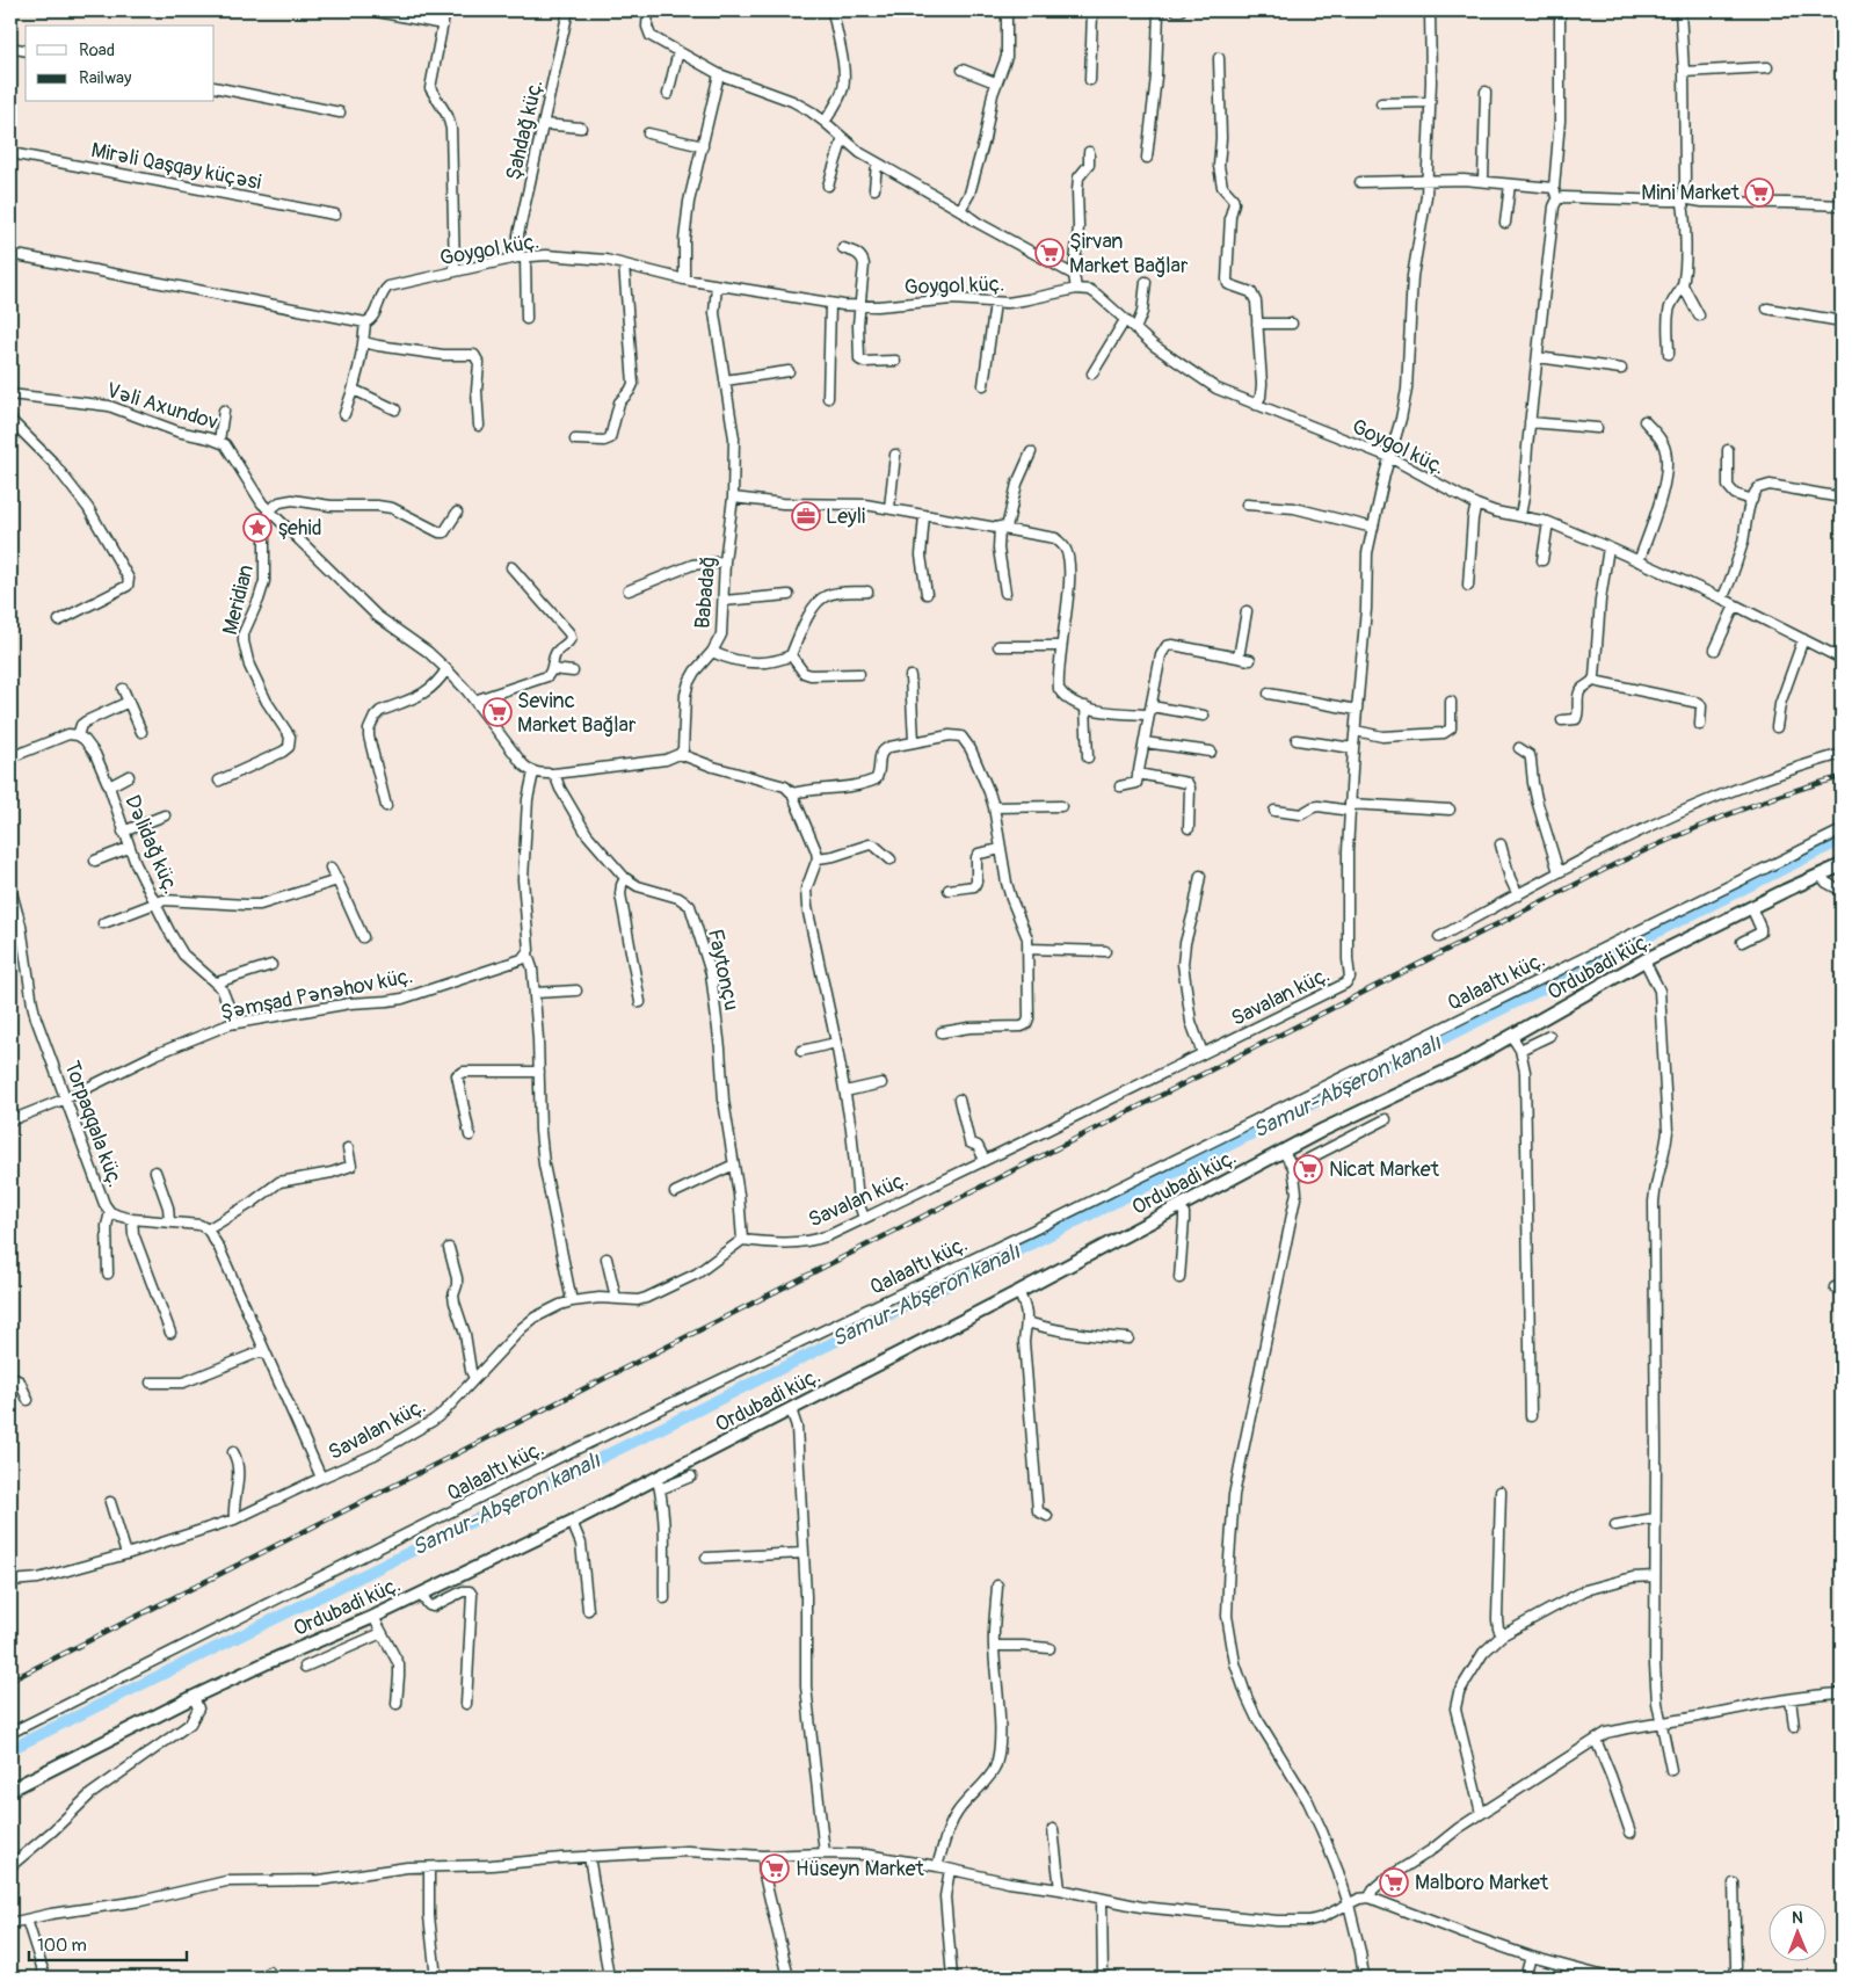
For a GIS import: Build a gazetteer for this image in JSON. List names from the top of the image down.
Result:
{
  "streets": {
    "street": [
      "Şahdağ küç.",
      "Mirəli Qaşqay küçəsi",
      "Goygol küç.",
      "Vəli Axundov",
      "Babadağ",
      "Meridian",
      "Dəlidağ küç.",
      "Ordubadi küç.",
      "Faytonçu",
      "Qalaaltı küç.",
      "Şəmşad Pənəhov küç.",
      "Savalan küç.",
      "Torpaqqala küç."
    ]
  },
  "crossings": [
    ["Şahdağ küç.", "Goygol küç."],
    ["Goygol küç.", "Babadağ"],
    ["Vəli Axundov", "Meridian"],
    ["Dəlidağ küç.", "Şəmşad Pənəhov küç."],
    ["Faytonçu", "Savalan küç."],
    ["Şəmşad Pənəhov küç.", "Torpaqqala küç."]
  ],
  "water": ["Samur-Abşeron kanalı"],
  "places": {
    "supermarket": [
      "Mini Market",
      "Şirvan Market Bağlar",
      "Sevinc Market Bağlar",
      "Nicat Market",
      "Hüseyn Market",
      "Malboro Market"
    ],
    "office": ["Leyli"],
    "place": ["şehid"]
  },
  "legend": ["Road", "Railway"],
  "scale_bar": "100 m",
  "north": "top"
}
